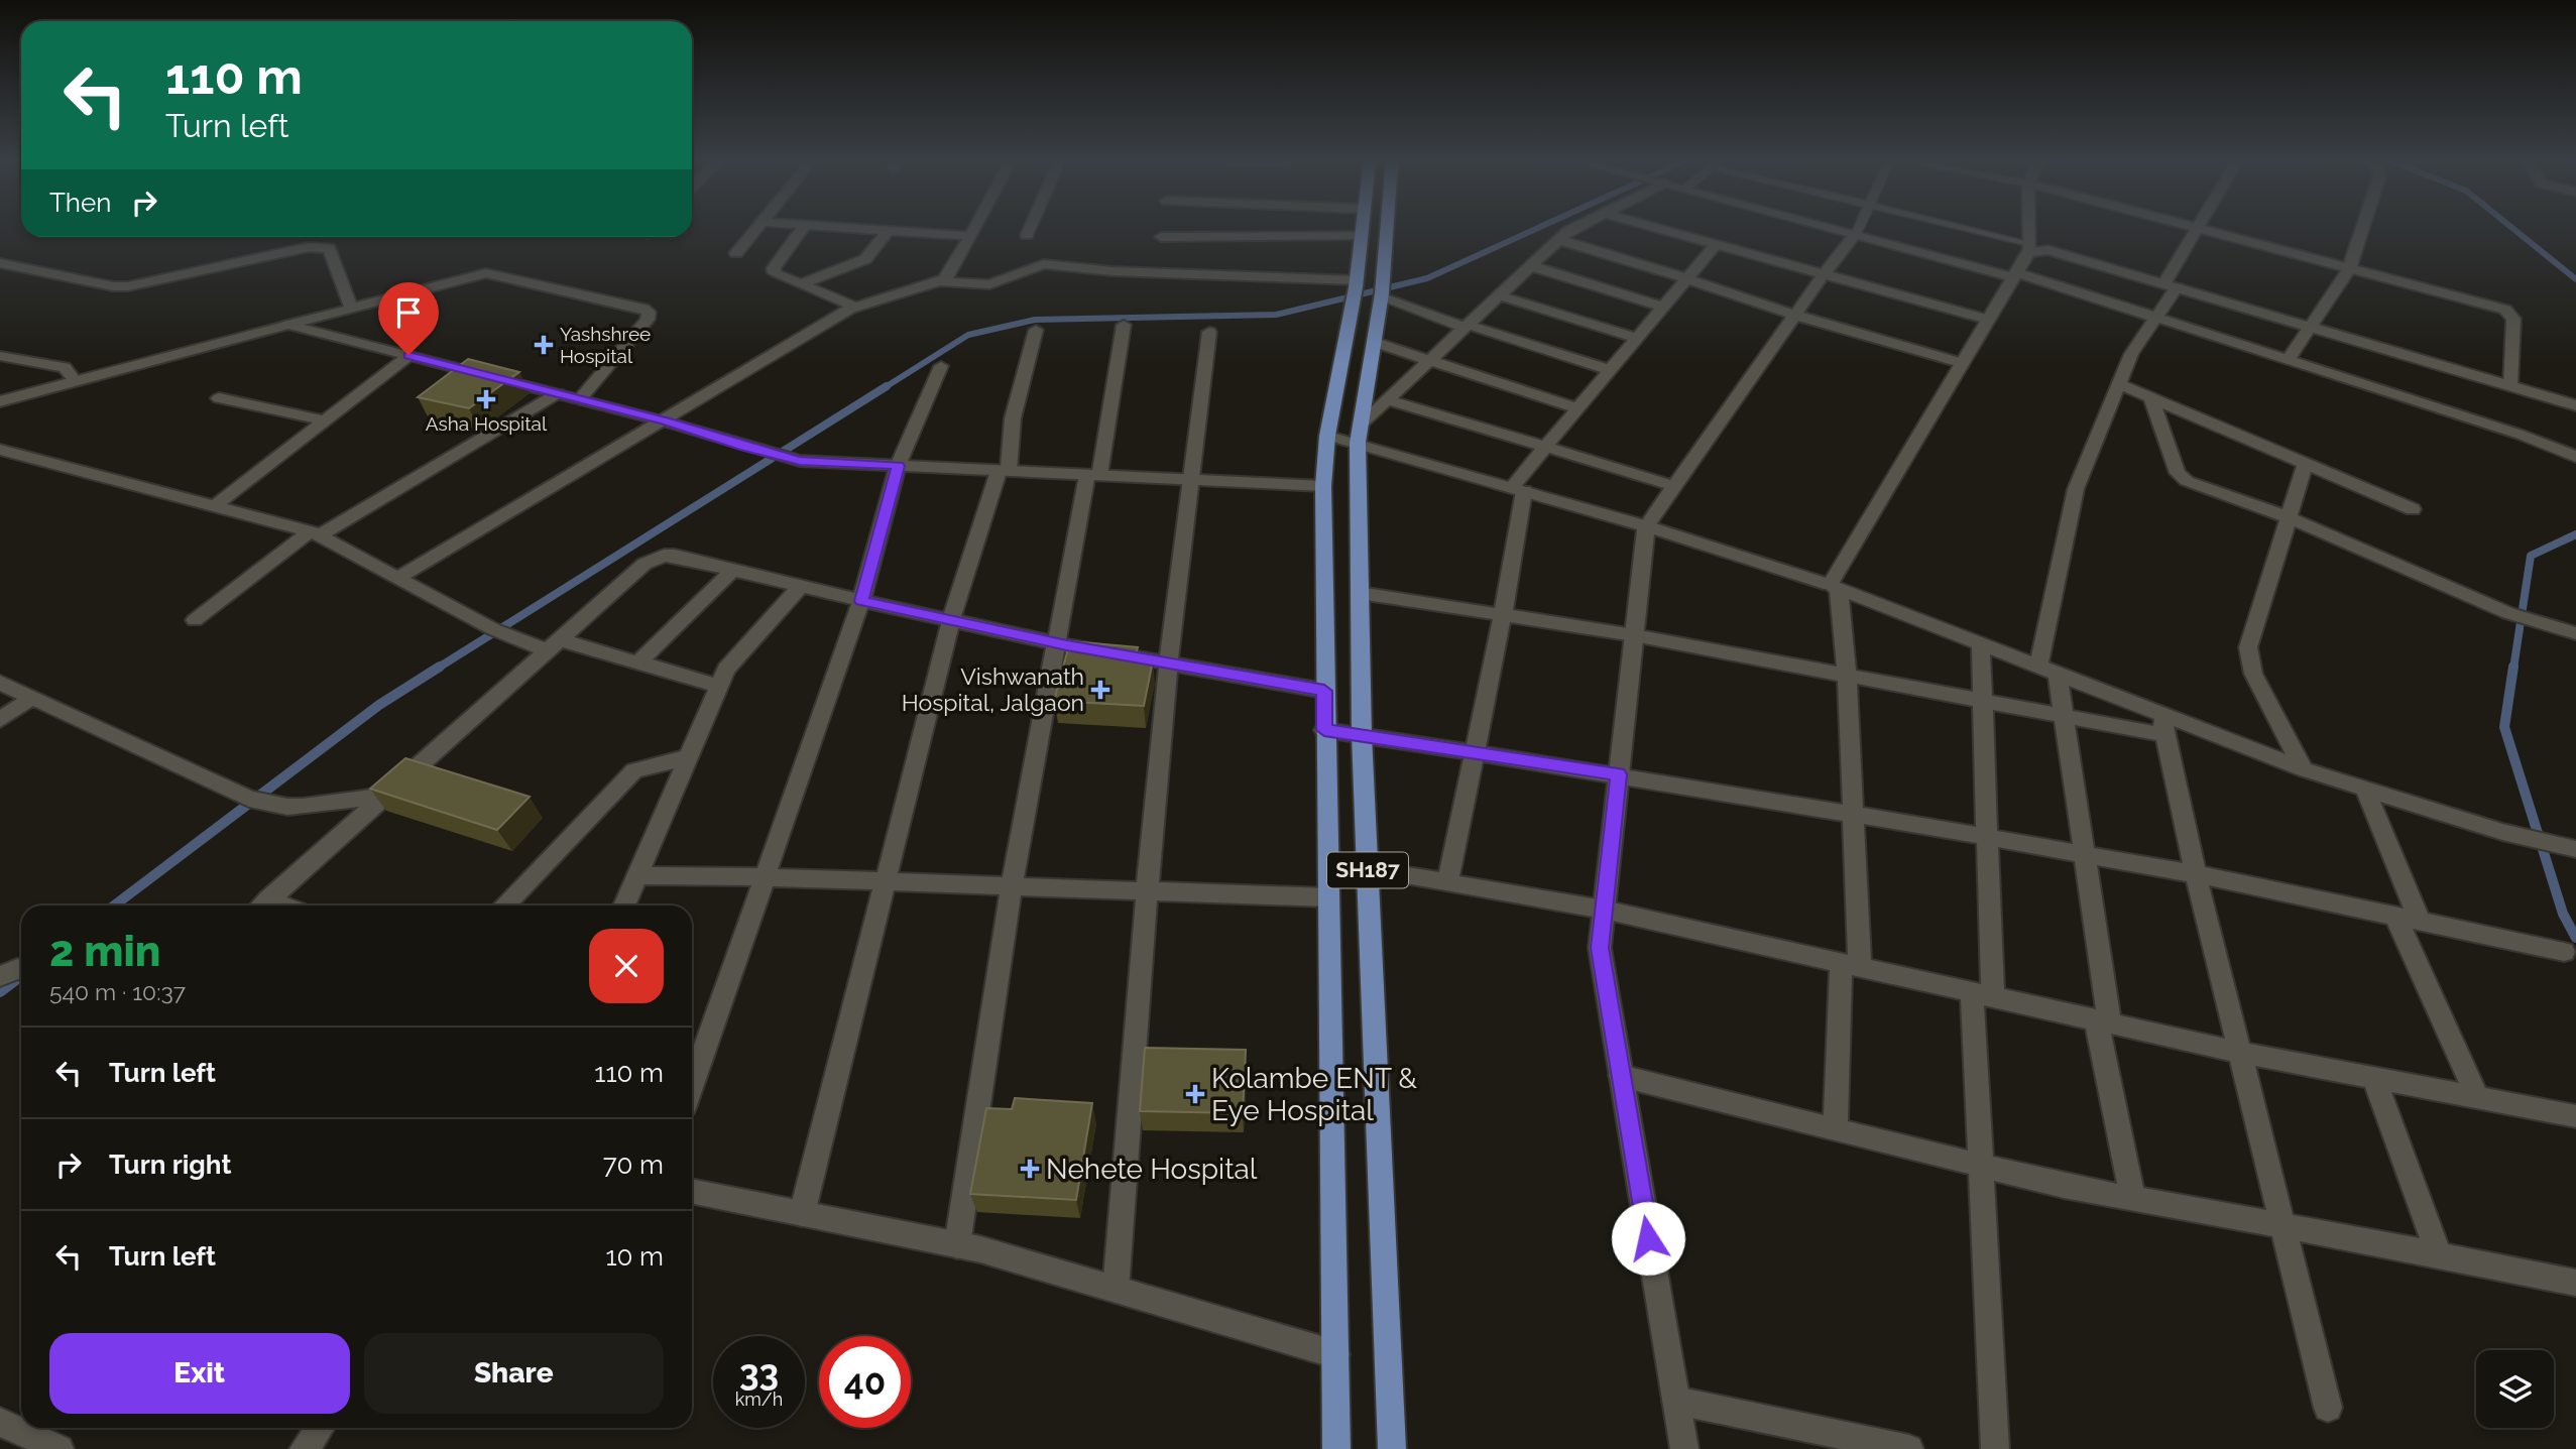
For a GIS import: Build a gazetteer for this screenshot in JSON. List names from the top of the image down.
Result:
{
  "streets": {
    "main road": ["SH187"]
  },
  "places": {
    "health": [
      "Yashshree Hospital",
      "Asha Hospital",
      "Vishwanath Hospital, Jalgaon",
      "Kolambe ENT & Eye Hospital",
      "Nehete Hospital"
    ]
  },
  "page": {
    "turn": ["110 m", "Turn left"],
    "then": "Then",
    "heading": ["2 min", "540 m · 10:37"],
    "list": [
      {
        "name": "Turn left",
        "value": "110 m"
      },
      {
        "name": "Turn right",
        "value": "70 m"
      },
      {
        "name": "Turn left",
        "value": "10 m"
      }
    ],
    "buttons": ["Exit", "Share"],
    "speed": "33 km/h",
    "limit": "40"
  }
}
